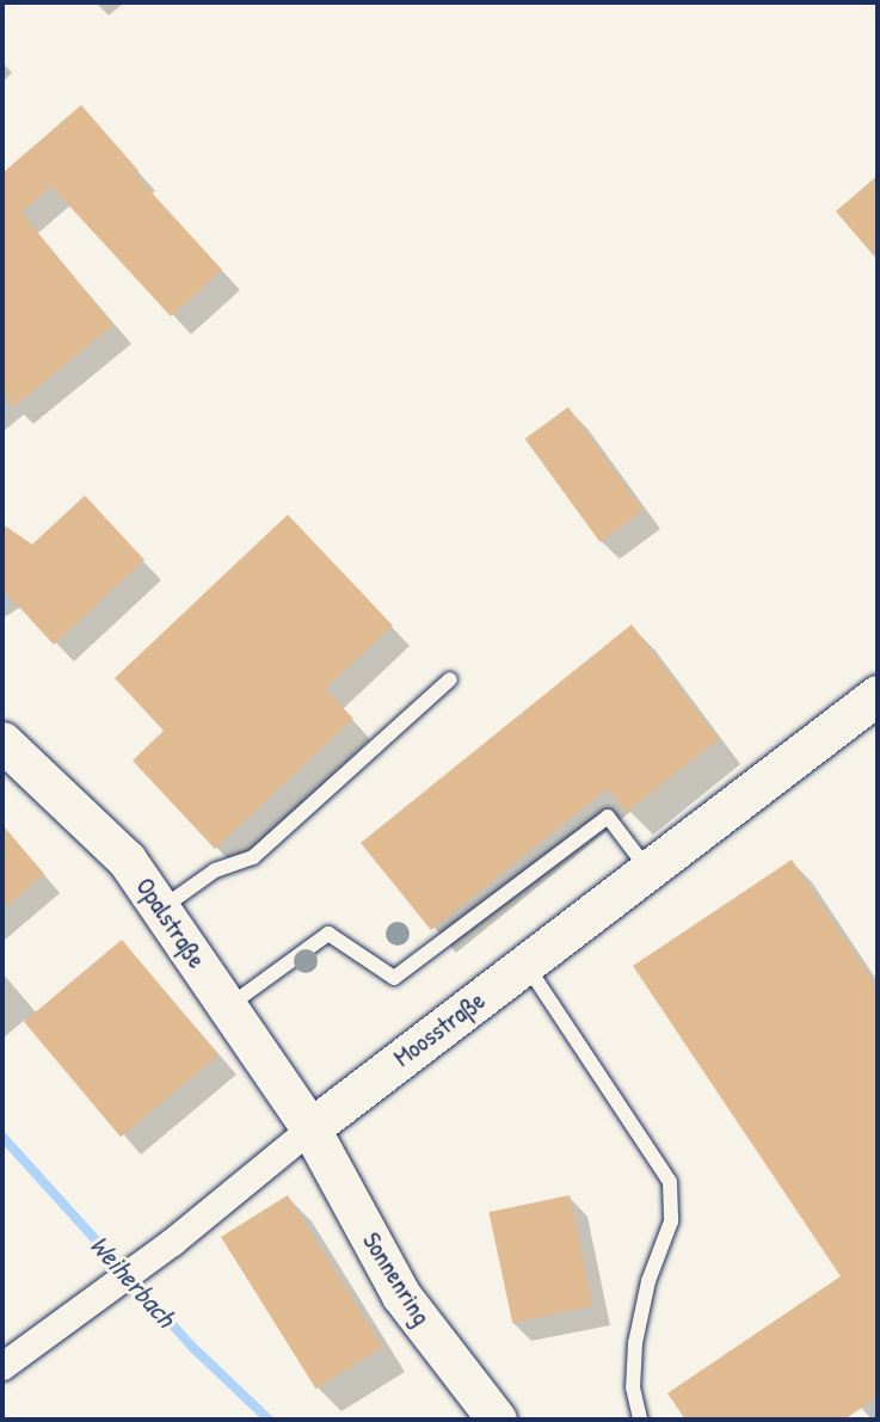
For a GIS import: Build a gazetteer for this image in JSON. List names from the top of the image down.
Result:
{
  "streets": {
    "street": ["Opalstraße", "Moosstraße", "Sonnenring"]
  },
  "crossings": [
    ["Opalstraße", "Moosstraße"],
    ["Opalstraße", "Sonnenring"],
    ["Moosstraße", "Sonnenring"]
  ],
  "water": ["Weiherbach"]
}
